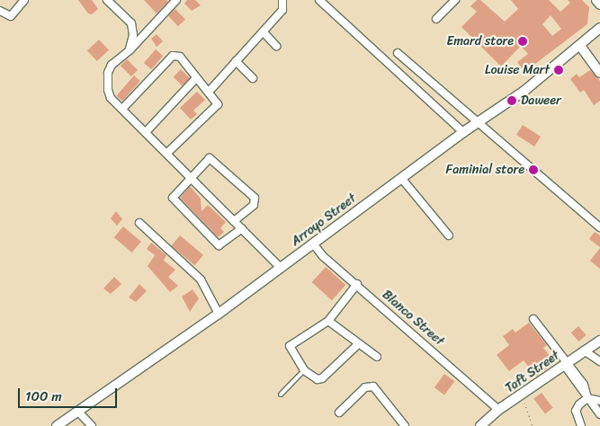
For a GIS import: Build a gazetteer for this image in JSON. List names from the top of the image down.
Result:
{
  "streets": {
    "street": ["Arroyo Street", "Blanco Street", "Taft Street"]
  },
  "crossings": [
    ["Arroyo Street", "Blanco Street"],
    ["Blanco Street", "Taft Street"]
  ],
  "places": [
    "Emard store",
    "Louise Mart",
    "Daweer",
    "Faminial store"
  ],
  "scale_bar": "100 m"
}
